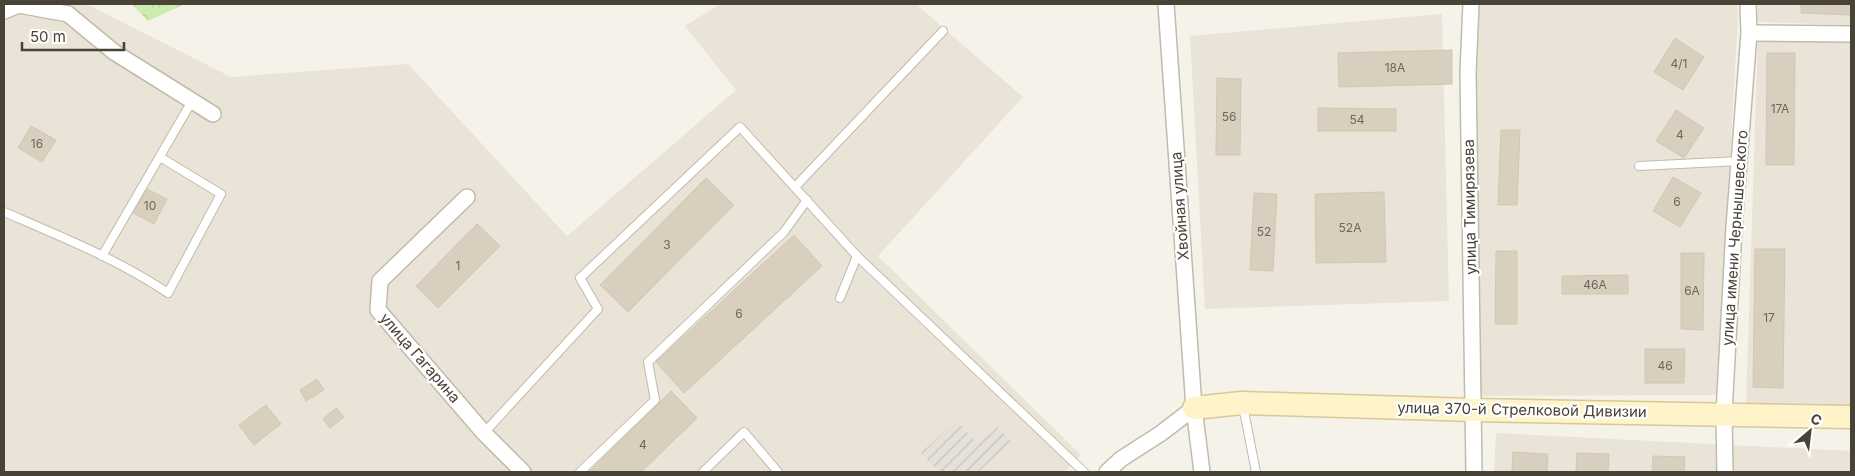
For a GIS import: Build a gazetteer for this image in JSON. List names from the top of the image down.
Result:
{
  "streets": {
    "street": [
      "Хвойная улица",
      "улица Тимирязева",
      "улица имени Чернышевского",
      "улица Гагарина",
      "улица 370-й Стрелковой Дивизии"
    ]
  },
  "crossings": [
    ["Хвойная улица", "улица 370-й Стрелковой Дивизии"],
    ["улица Тимирязева", "улица 370-й Стрелковой Дивизии"],
    ["улица имени Чернышевского", "улица 370-й Стрелковой Дивизии"]
  ],
  "house_numbers": [
    "4/1",
    "18А",
    "17А",
    "56",
    "54",
    "4",
    "16",
    "6",
    "10",
    "52А",
    "52",
    "3",
    "1",
    "46А",
    "6А",
    "6",
    "17",
    "46",
    "4"
  ],
  "scale_bar": "50 m",
  "north": "top right"
}
